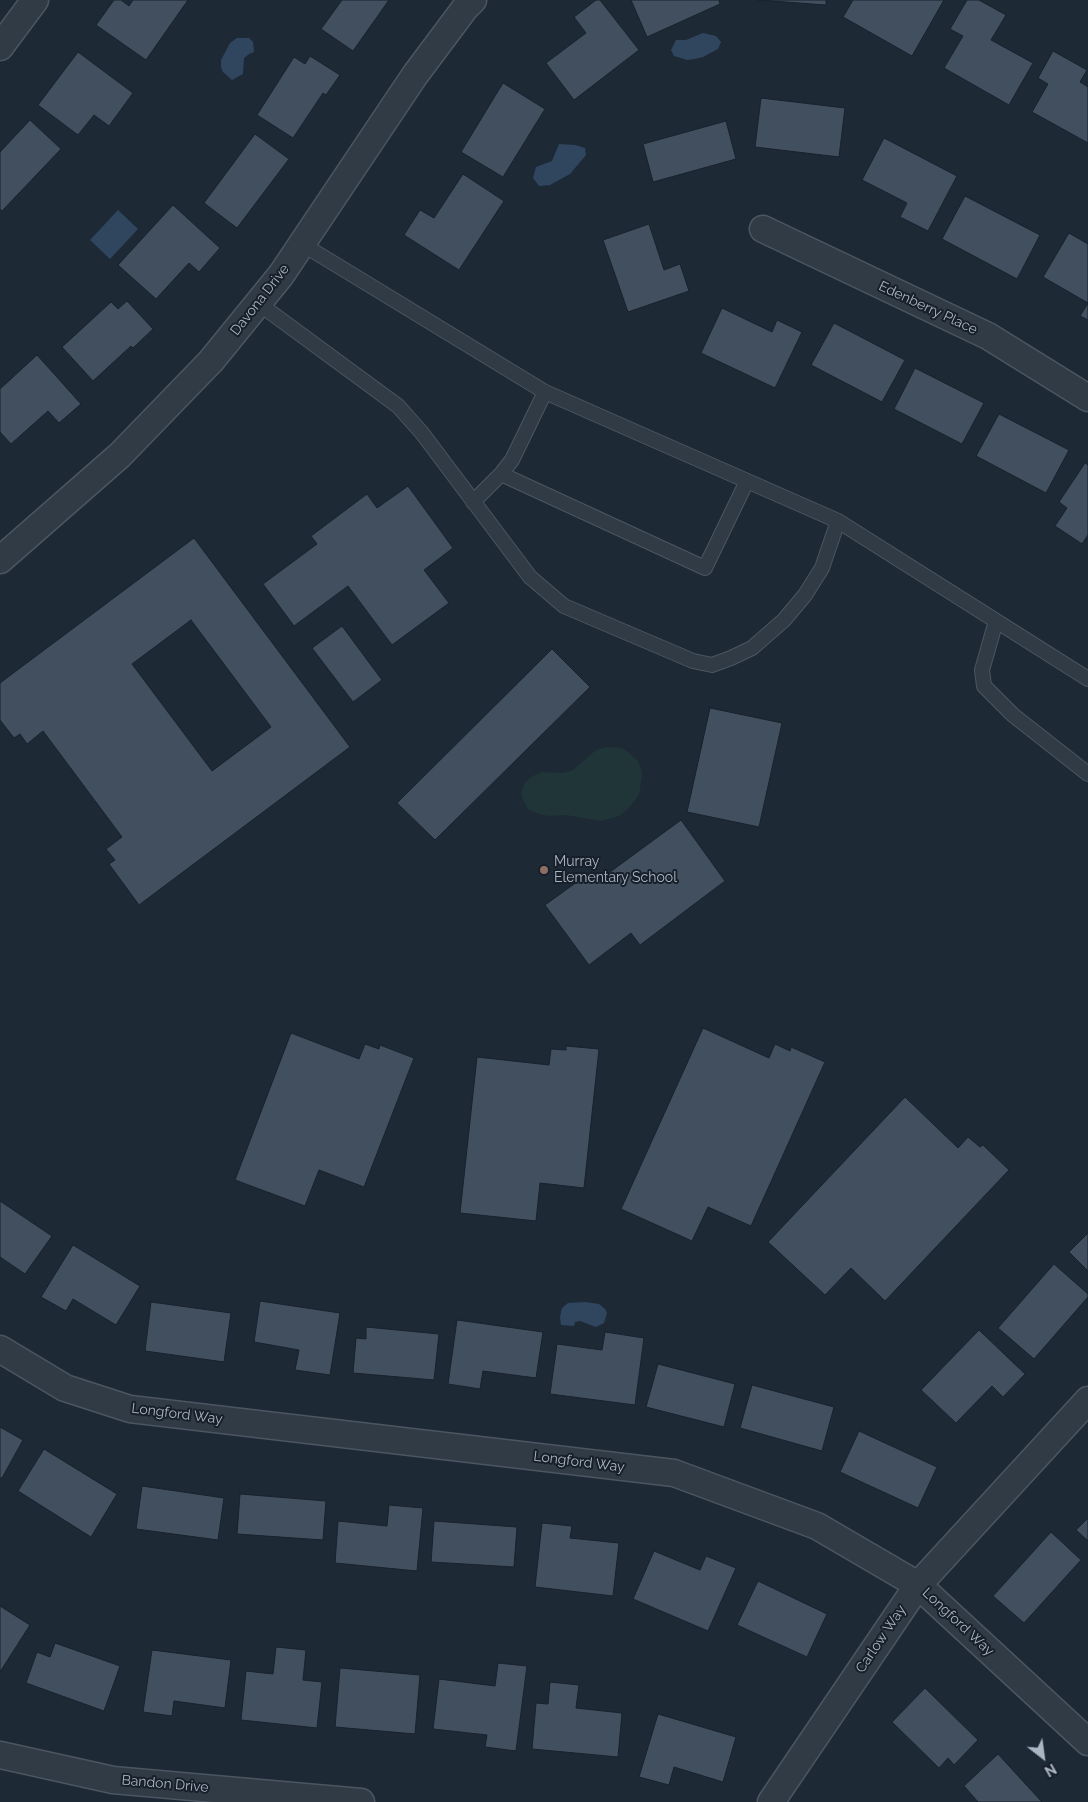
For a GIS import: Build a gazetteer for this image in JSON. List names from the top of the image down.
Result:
{
  "streets": {
    "street": [
      "Davona Drive",
      "Edenberry Place",
      "Longford Way",
      "Carlow Way",
      "Bandon Drive"
    ]
  },
  "crossings": [
    ["Longford Way", "Carlow Way"]
  ],
  "places": ["Murray Elementary School"],
  "north": "bottom right"
}
